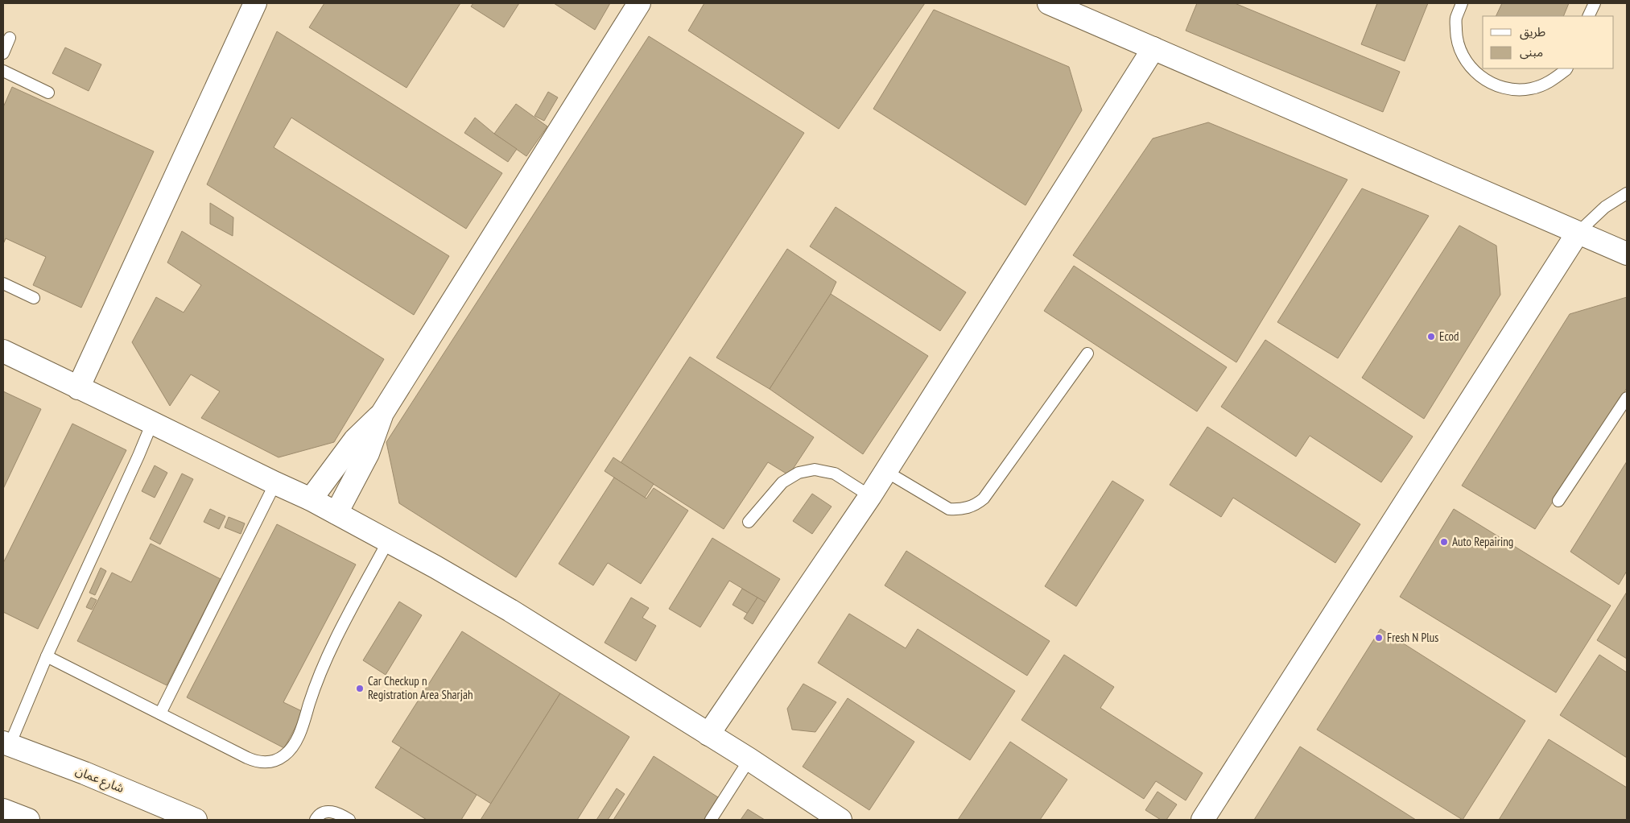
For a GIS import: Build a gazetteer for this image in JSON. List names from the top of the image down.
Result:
{
  "streets": {
    "street": ["شارع عمان"]
  },
  "places": [
    "Ecod",
    "Auto Repairing",
    "Fresh N Plus",
    "Car Checkup n Registration Area Sharjah"
  ],
  "legend": ["طريق", "مبنى"]
}
